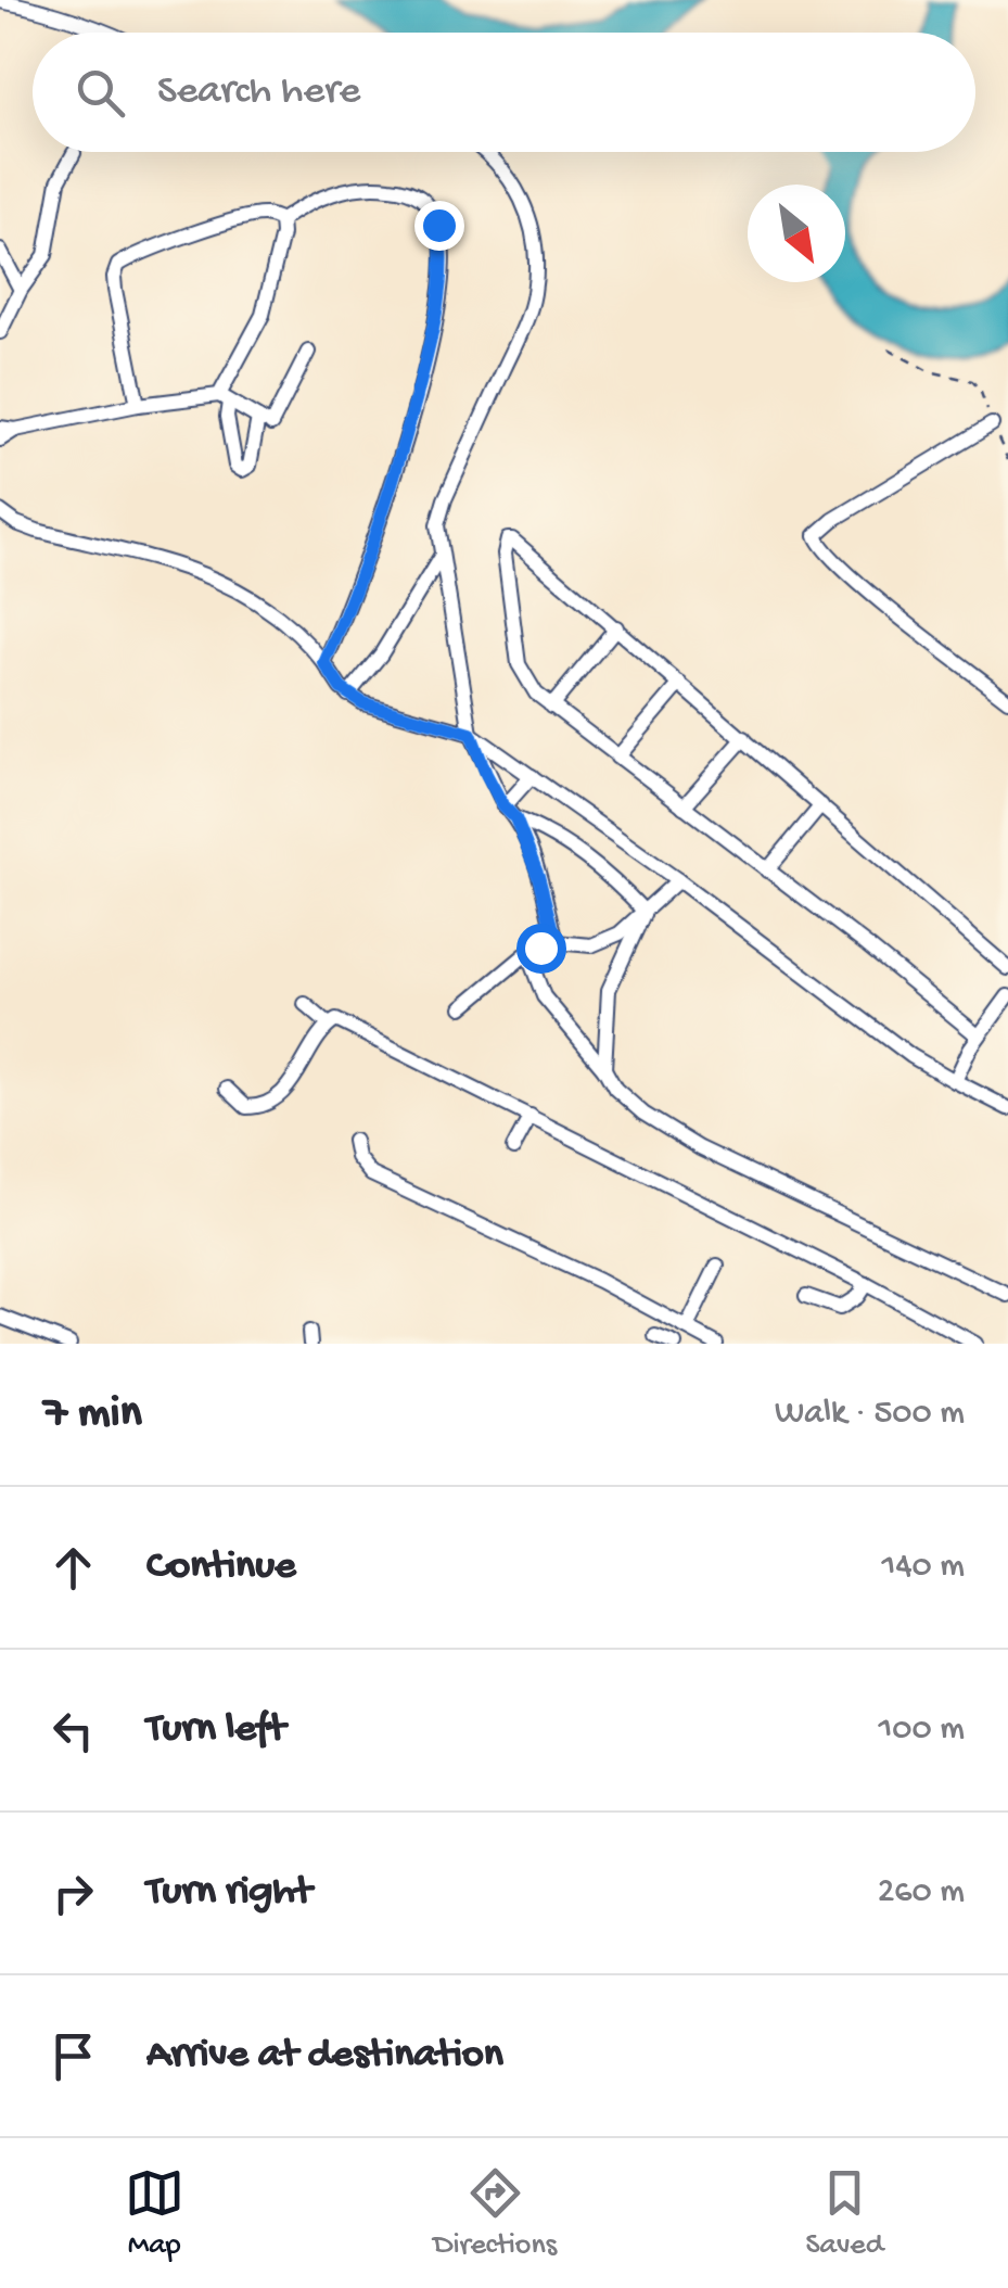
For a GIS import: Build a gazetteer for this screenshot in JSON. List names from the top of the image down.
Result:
{
  "north": "bottom right",
  "page": {
    "search": "Search here",
    "heading": ["7 min", "Walk · 500 m"],
    "list": [
      ["Continue", "140 m"],
      ["Turn left", "100 m"],
      ["Turn right", "260 m"],
      "Arrive at destination"
    ],
    "nav": ["Map", "Directions", "Saved"]
  }
}
